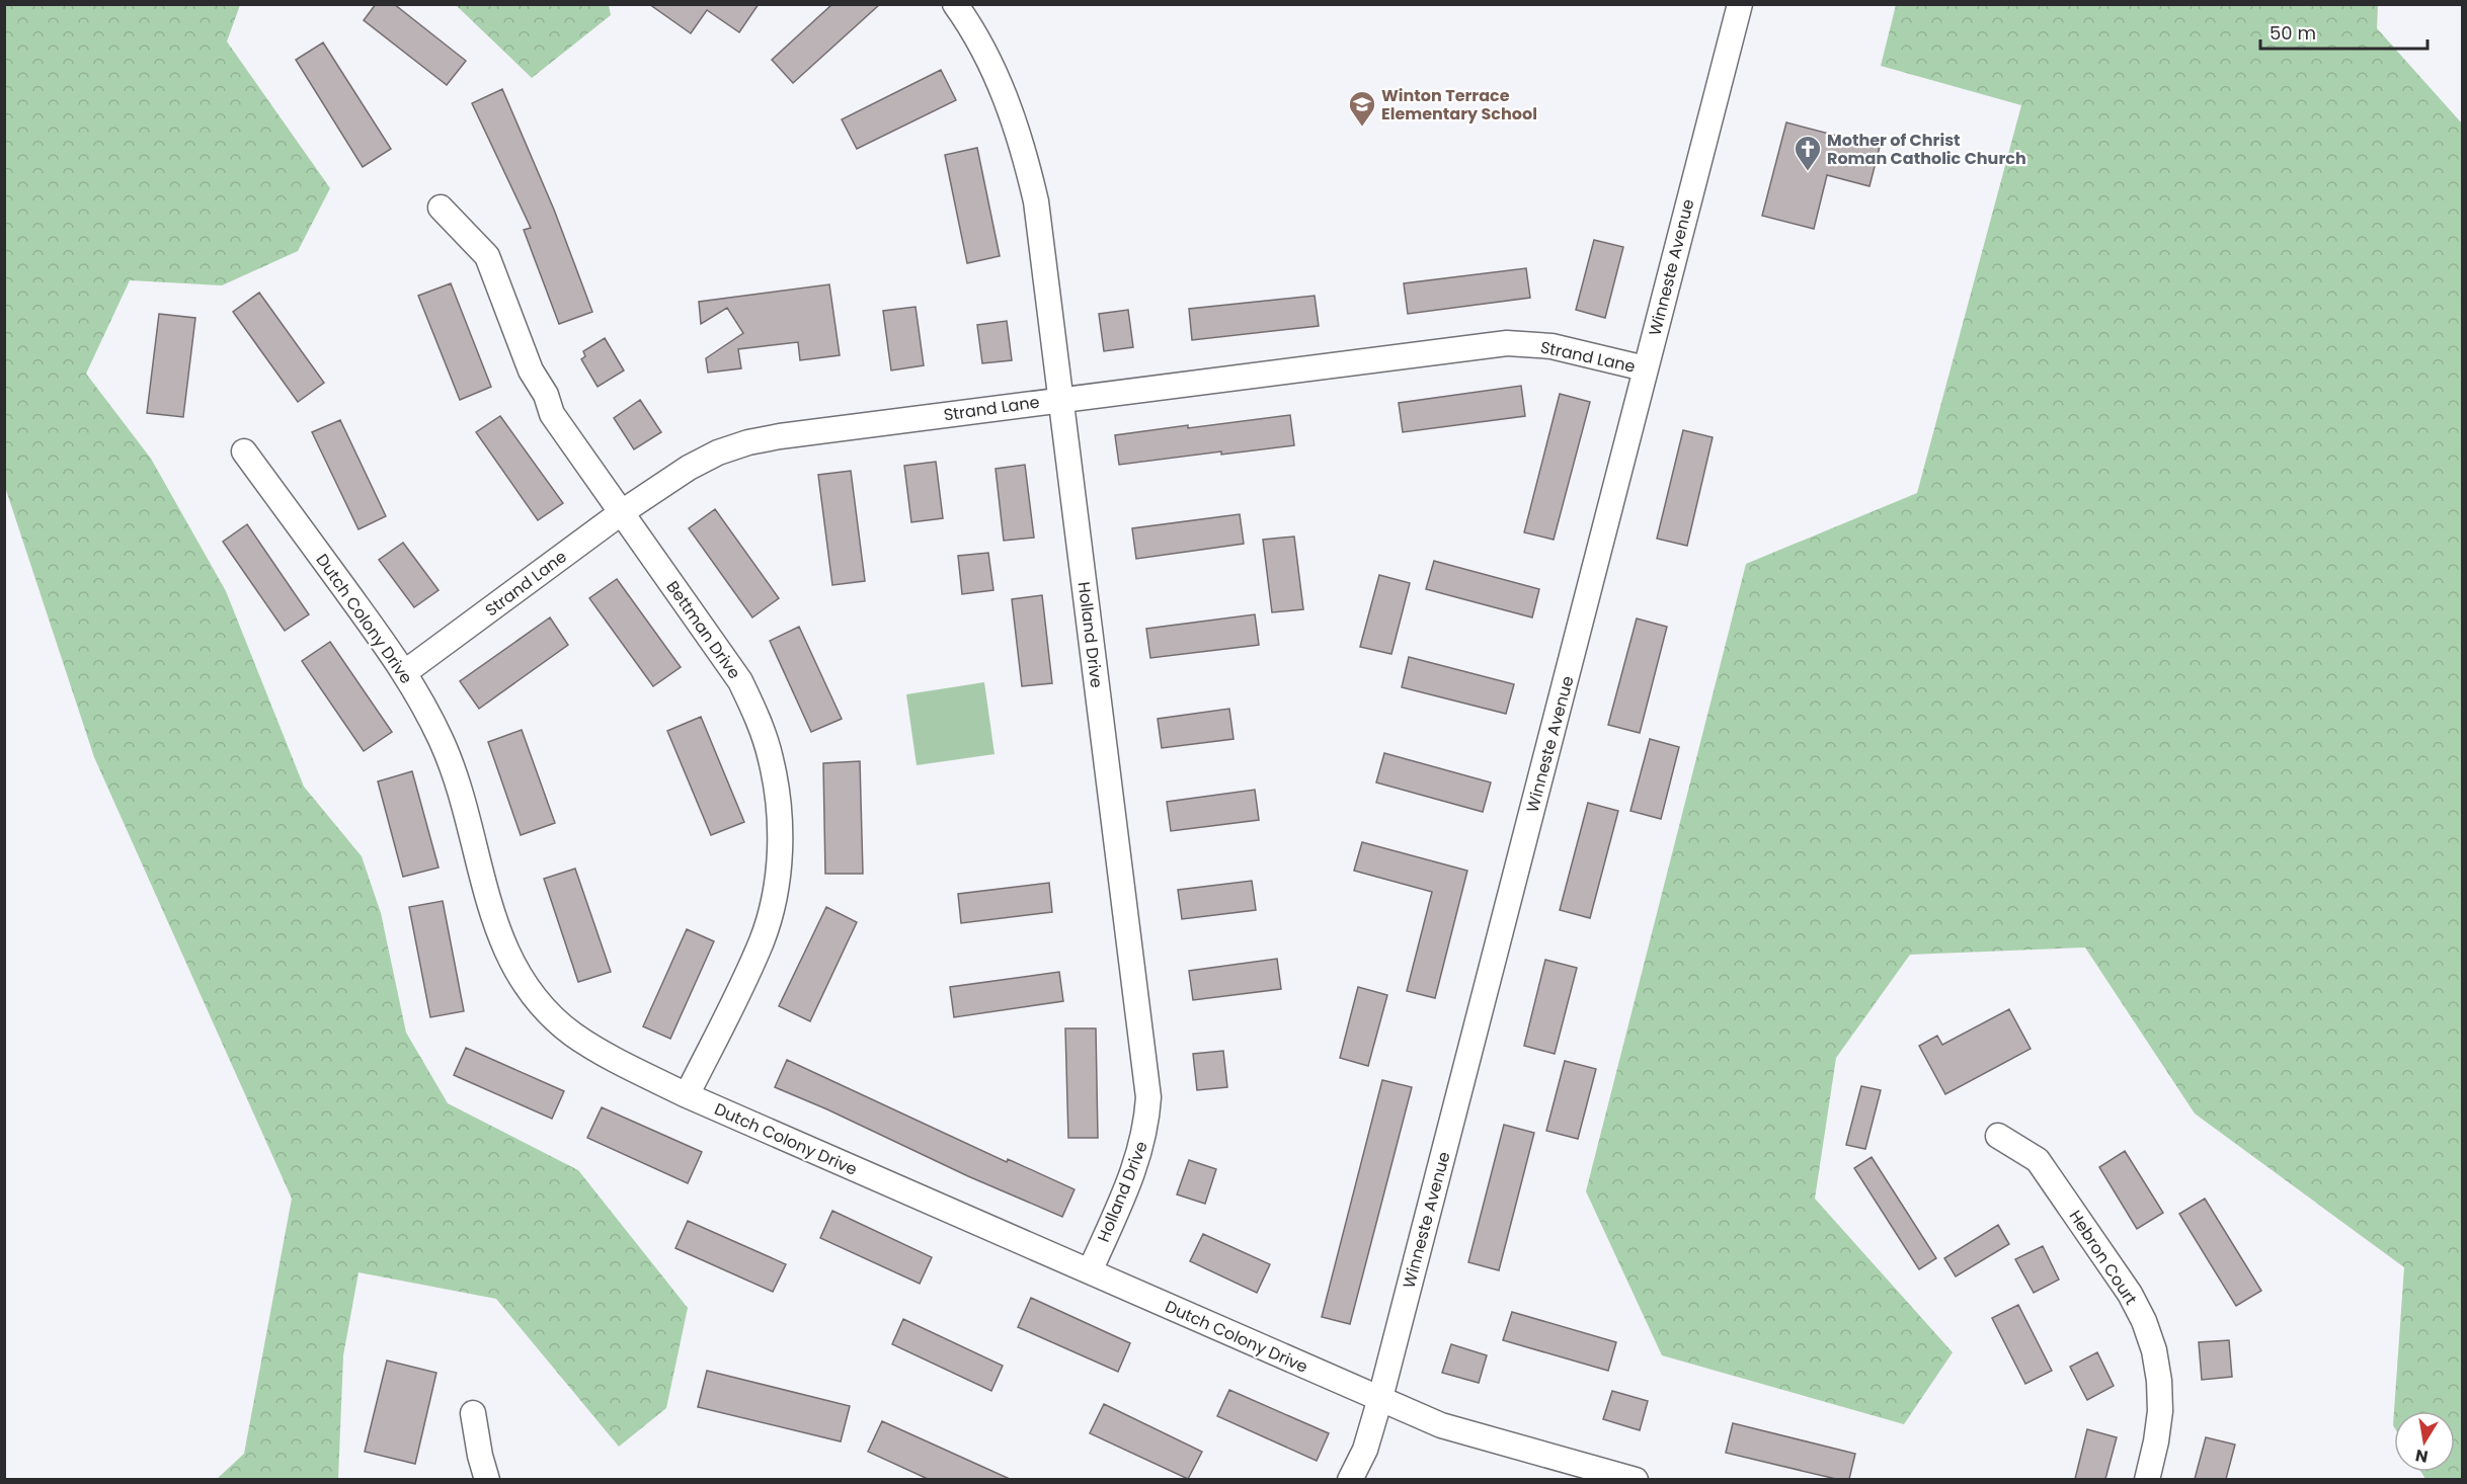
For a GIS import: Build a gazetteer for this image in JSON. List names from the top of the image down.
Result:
{
  "streets": {
    "street": [
      "Winneste Avenue",
      "Strand Lane",
      "Dutch Colony Drive",
      "Bettman Drive",
      "Holland Drive",
      "Hebron Court"
    ]
  },
  "crossings": [
    ["Winneste Avenue", "Strand Lane"],
    ["Winneste Avenue", "Dutch Colony Drive"],
    ["Strand Lane", "Dutch Colony Drive"],
    ["Strand Lane", "Bettman Drive"],
    ["Strand Lane", "Holland Drive"],
    ["Dutch Colony Drive", "Bettman Drive"],
    ["Dutch Colony Drive", "Holland Drive"]
  ],
  "places": {
    "school or university": ["Winton Terrace Elementary School"],
    "church": ["Mother of Christ Roman Catholic Church"]
  },
  "scale_bar": "50 m",
  "north": "bottom"
}
